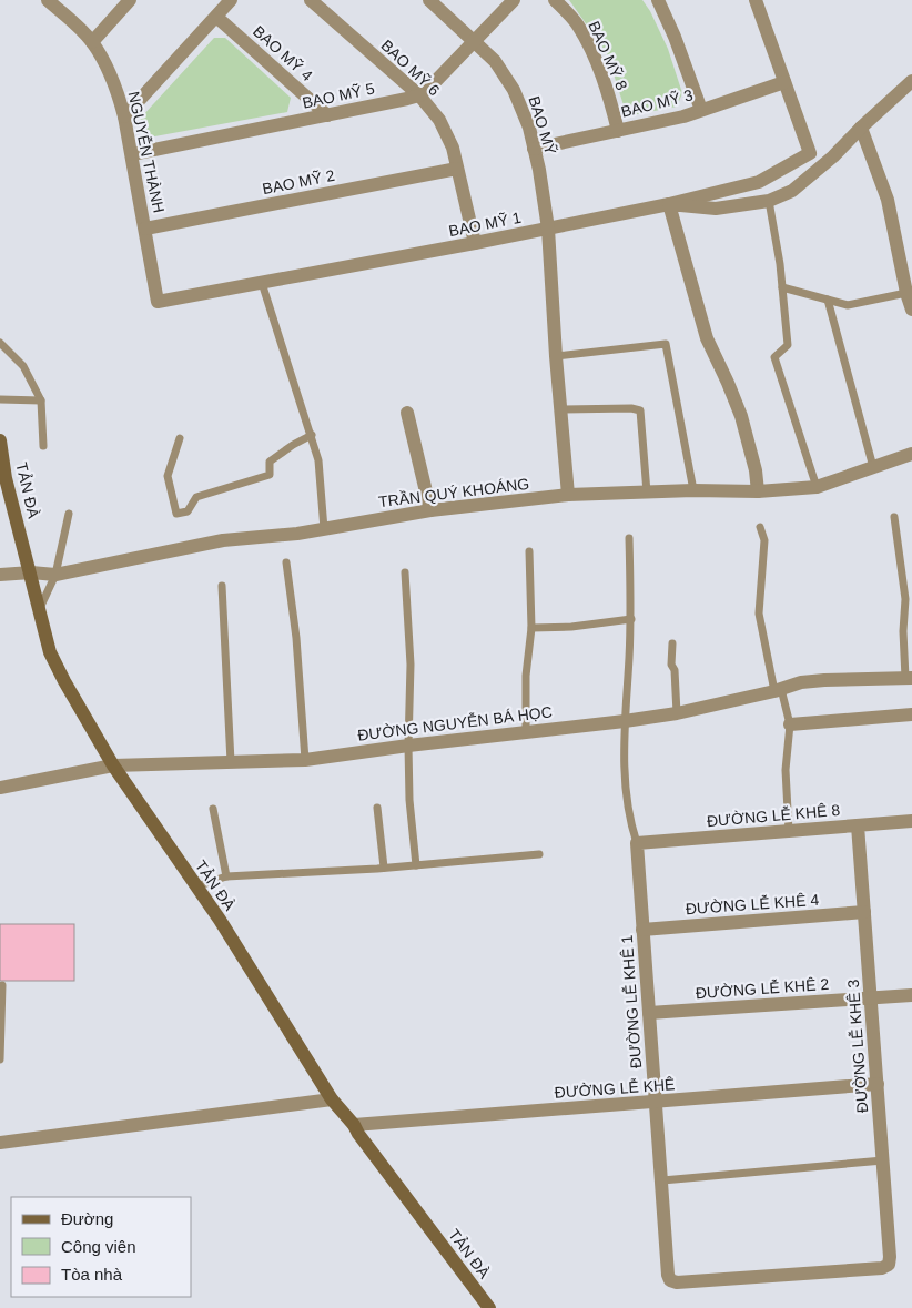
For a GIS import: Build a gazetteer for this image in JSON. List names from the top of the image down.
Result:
{
  "streets": {
    "main road": ["TẢN ĐÀ"],
    "street": [
      "BAO MỸ 4",
      "BAO MỸ 8",
      "BAO MỸ 6",
      "BAO MỸ 5",
      "BAO MỸ 3",
      "BAO MỸ",
      "NGUYỄN THÀNH",
      "BAO MỸ 2",
      "BAO MỸ 1",
      "TRẦN QUÝ KHOÁNG",
      "ĐƯỜNG NGUYỄN BÁ HỌC",
      "ĐƯỜNG LỄ KHÊ 8",
      "ĐƯỜNG LỄ KHÊ 4",
      "ĐƯỜNG LỄ KHÊ 2",
      "ĐƯỜNG LỄ KHÊ 1",
      "ĐƯỜNG LỄ KHÊ 3",
      "ĐƯỜNG LỄ KHÊ"
    ]
  },
  "crossings": [
    ["BAO MỸ 4", "BAO MỸ 5"],
    ["BAO MỸ 8", "BAO MỸ 3"],
    ["BAO MỸ 6", "BAO MỸ 5"],
    ["BAO MỸ 6", "BAO MỸ 2"],
    ["BAO MỸ 6", "BAO MỸ 1"],
    ["BAO MỸ 5", "BAO MỸ"],
    ["BAO MỸ 5", "NGUYỄN THÀNH"],
    ["BAO MỸ 3", "BAO MỸ"],
    ["BAO MỸ 3", "BAO MỸ 1"],
    ["BAO MỸ", "BAO MỸ 1"],
    ["BAO MỸ", "TRẦN QUÝ KHOÁNG"],
    ["NGUYỄN THÀNH", "BAO MỸ 2"],
    ["NGUYỄN THÀNH", "BAO MỸ 1"],
    ["TẢN ĐÀ", "TRẦN QUÝ KHOÁNG"],
    ["TẢN ĐÀ", "ĐƯỜNG NGUYỄN BÁ HỌC"],
    ["TẢN ĐÀ", "ĐƯỜNG LỄ KHÊ"],
    ["ĐƯỜNG NGUYỄN BÁ HỌC", "ĐƯỜNG LỄ KHÊ 1"],
    ["ĐƯỜNG LỄ KHÊ 8", "ĐƯỜNG LỄ KHÊ 1"],
    ["ĐƯỜNG LỄ KHÊ 8", "ĐƯỜNG LỄ KHÊ 3"],
    ["ĐƯỜNG LỄ KHÊ 4", "ĐƯỜNG LỄ KHÊ 1"],
    ["ĐƯỜNG LỄ KHÊ 4", "ĐƯỜNG LỄ KHÊ 3"],
    ["ĐƯỜNG LỄ KHÊ 2", "ĐƯỜNG LỄ KHÊ 1"],
    ["ĐƯỜNG LỄ KHÊ 2", "ĐƯỜNG LỄ KHÊ 3"],
    ["ĐƯỜNG LỄ KHÊ 1", "ĐƯỜNG LỄ KHÊ 3"],
    ["ĐƯỜNG LỄ KHÊ 1", "ĐƯỜNG LỄ KHÊ"],
    ["ĐƯỜNG LỄ KHÊ 3", "ĐƯỜNG LỄ KHÊ"]
  ],
  "legend": ["Đường", "Công viên", "Tòa nhà"]
}
